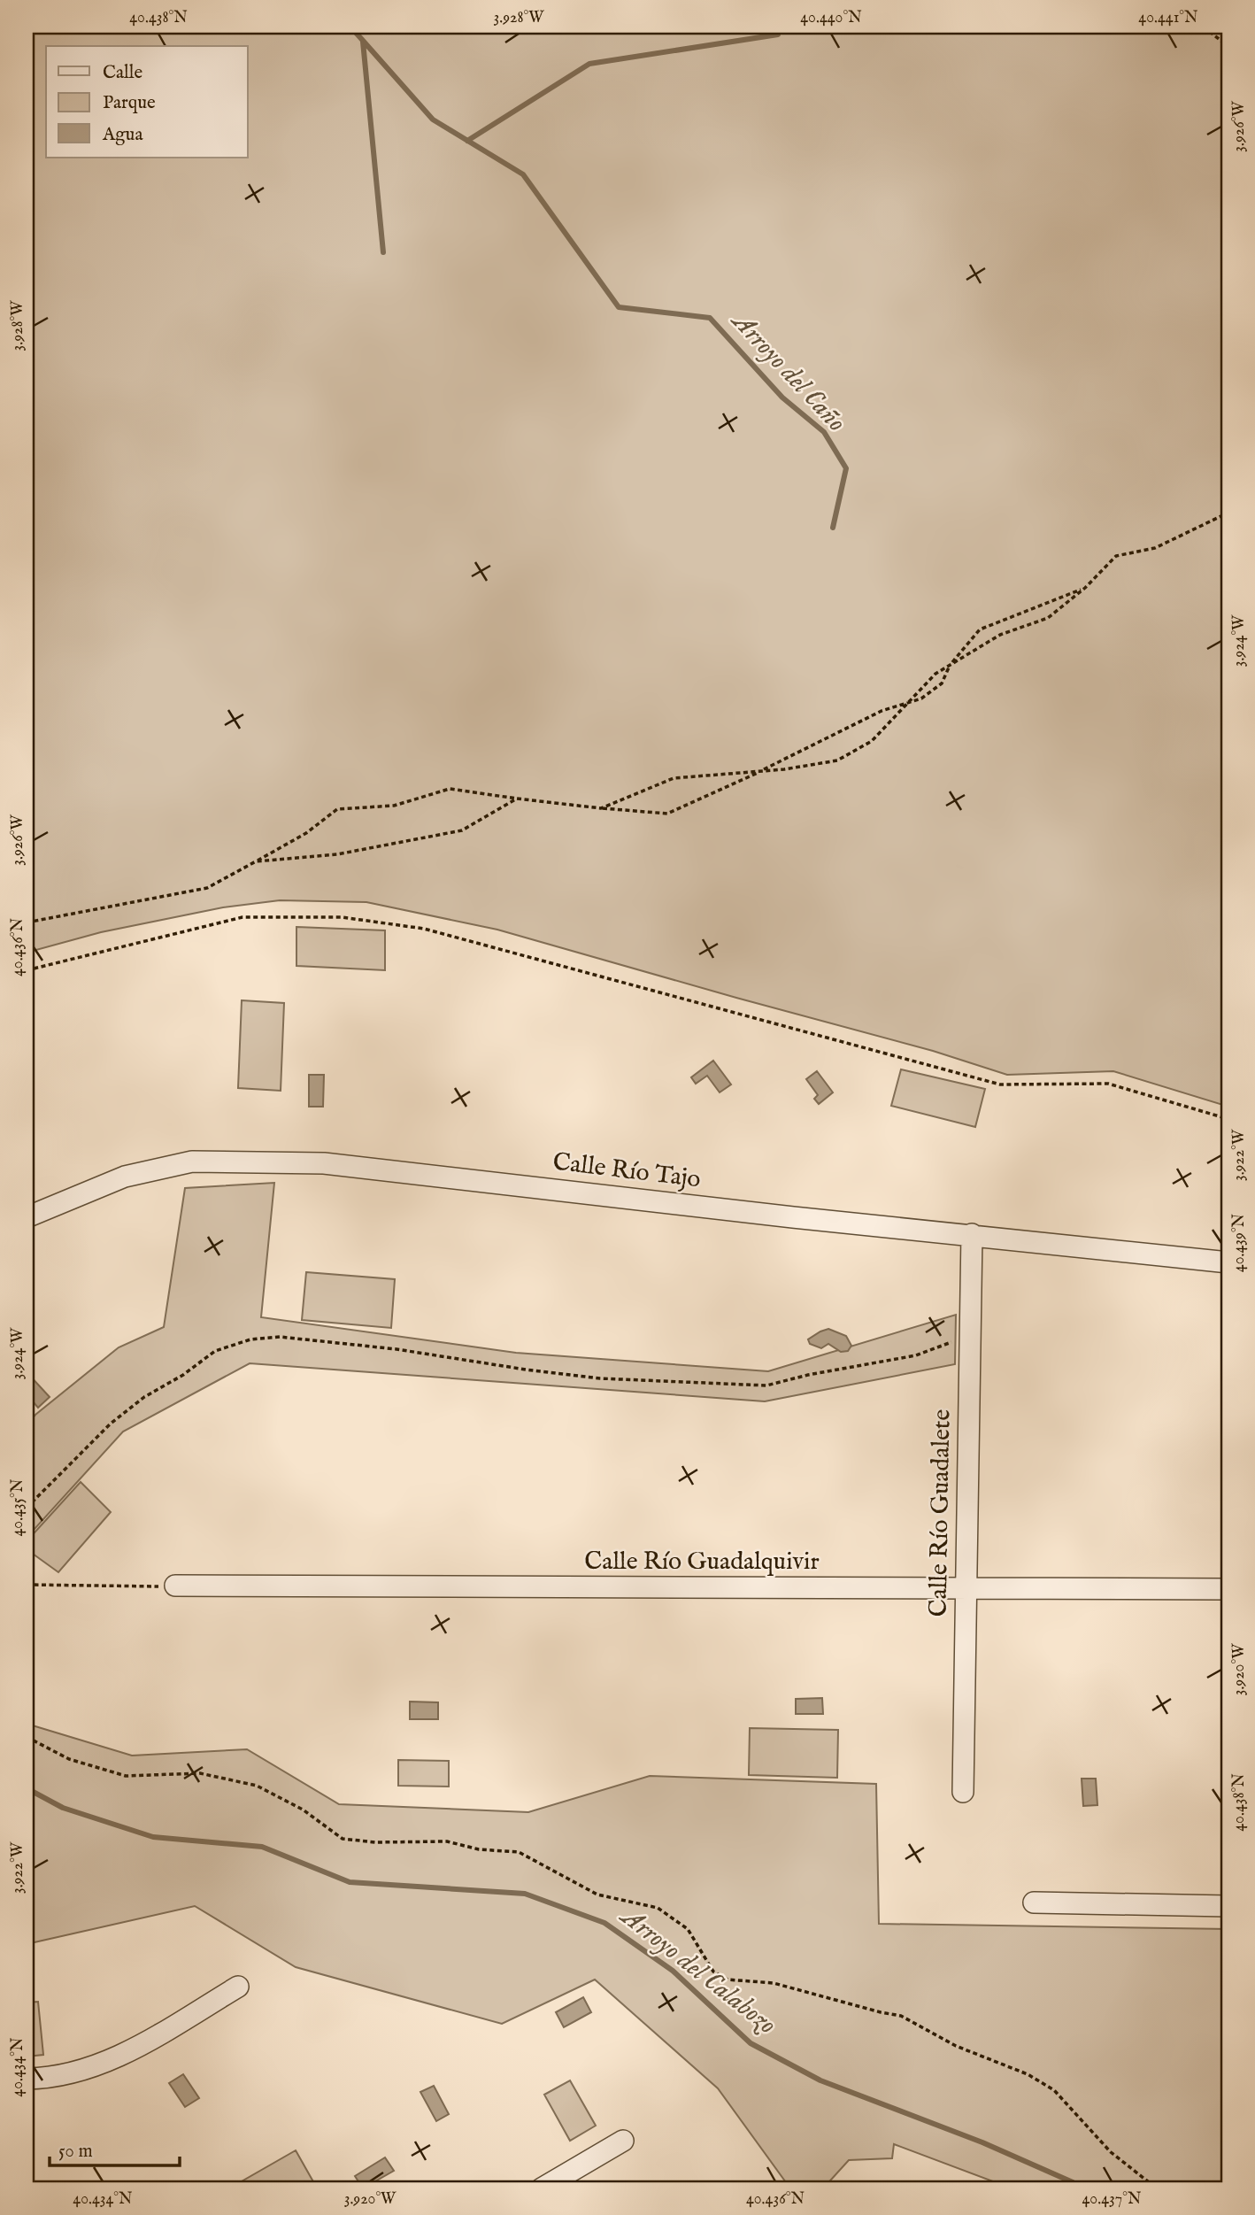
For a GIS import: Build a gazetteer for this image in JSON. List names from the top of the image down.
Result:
{
  "streets": {
    "street": ["Calle Río Tajo", "Calle Río Guadalete", "Calle Río Guadalquivir"]
  },
  "crossings": [
    ["Calle Río Tajo", "Calle Río Guadalete"],
    ["Calle Río Guadalete", "Calle Río Guadalquivir"]
  ],
  "water": ["Arroyo del Caño", "Arroyo del Calabozo"],
  "legend": ["Calle", "Parque", "Agua"],
  "scale_bar": "50 m",
  "coordinates": [
    "40.438°N",
    "3.928°W",
    "40.440°N",
    "40.441°N",
    "3.926°W",
    "3.924°W",
    "40.436°N",
    "3.922°W",
    "40.439°N",
    "40.435°N",
    "3.920°W",
    "40.434°N",
    "40.437°N"
  ]
}
